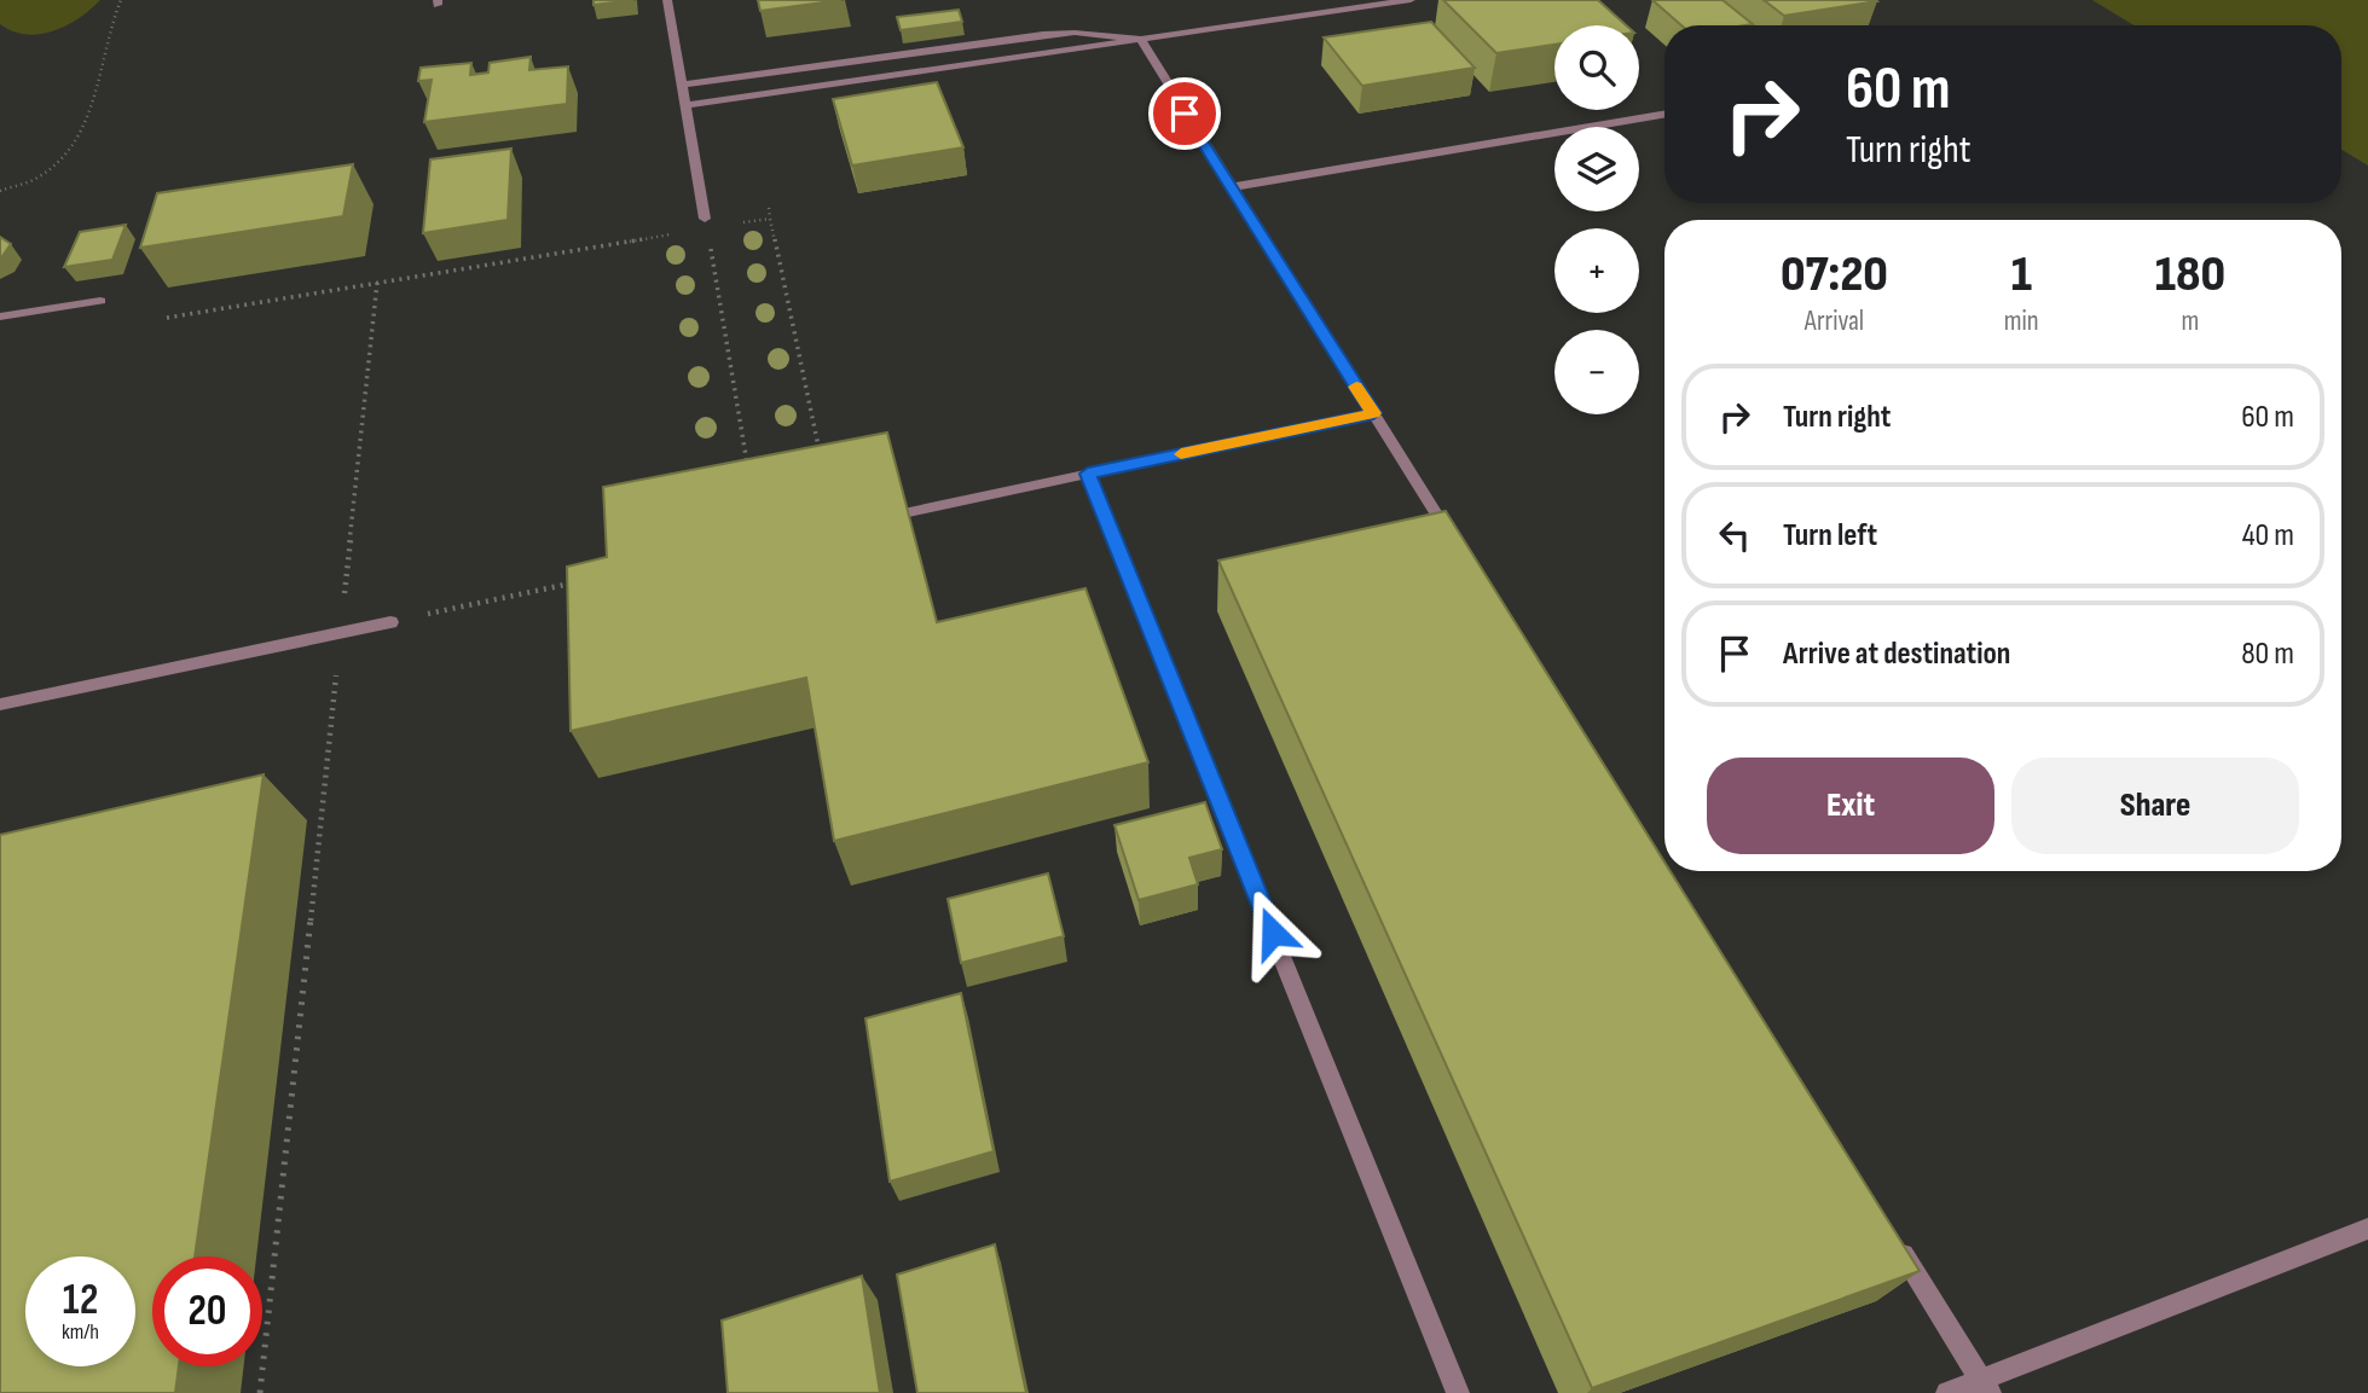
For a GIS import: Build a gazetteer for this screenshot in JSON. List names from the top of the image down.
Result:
{
  "page": {
    "map_buttons": ["+", "−"],
    "turn": ["60 m", "Turn right"],
    "eta": [
      "07:20",
      "Arrival",
      "1",
      "min",
      "180",
      "m"
    ],
    "list": [
      {
        "name": "Turn right",
        "value": "60 m"
      },
      {
        "name": "Turn left",
        "value": "40 m"
      },
      {
        "name": "Arrive at destination",
        "value": "80 m"
      }
    ],
    "buttons": ["Exit", "Share"],
    "speed": "12 km/h",
    "limit": "20"
  }
}
